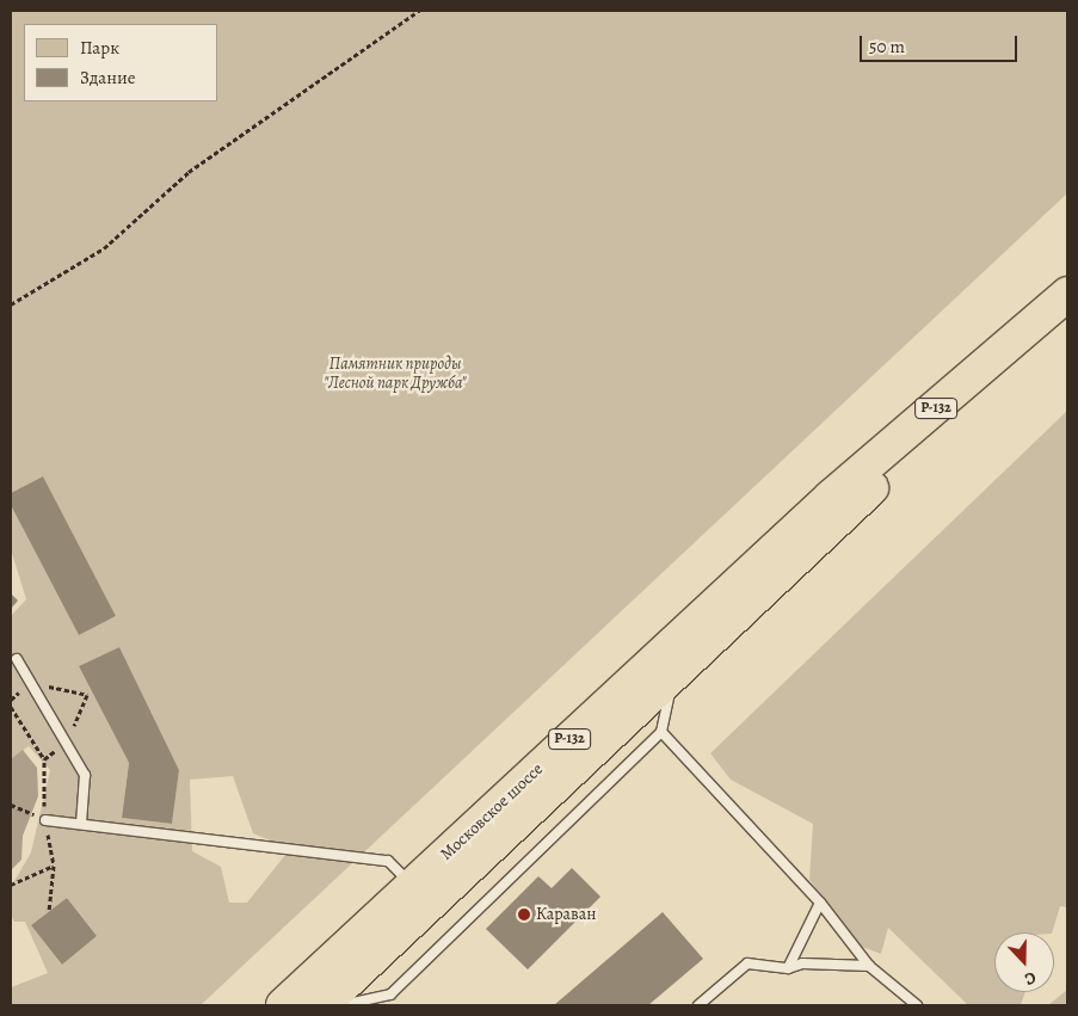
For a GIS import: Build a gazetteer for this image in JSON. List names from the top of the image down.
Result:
{
  "streets": {
    "highway": ["Р-132", "Московское шоссе"]
  },
  "crossings": [
    ["Р-132", "Московское шоссе"]
  ],
  "parks": ["Памятник природы \"Лесной парк Дружба\""],
  "places": ["Караван"],
  "legend": ["Парк", "Здание"],
  "scale_bar": "50 m",
  "north": "bottom"
}
